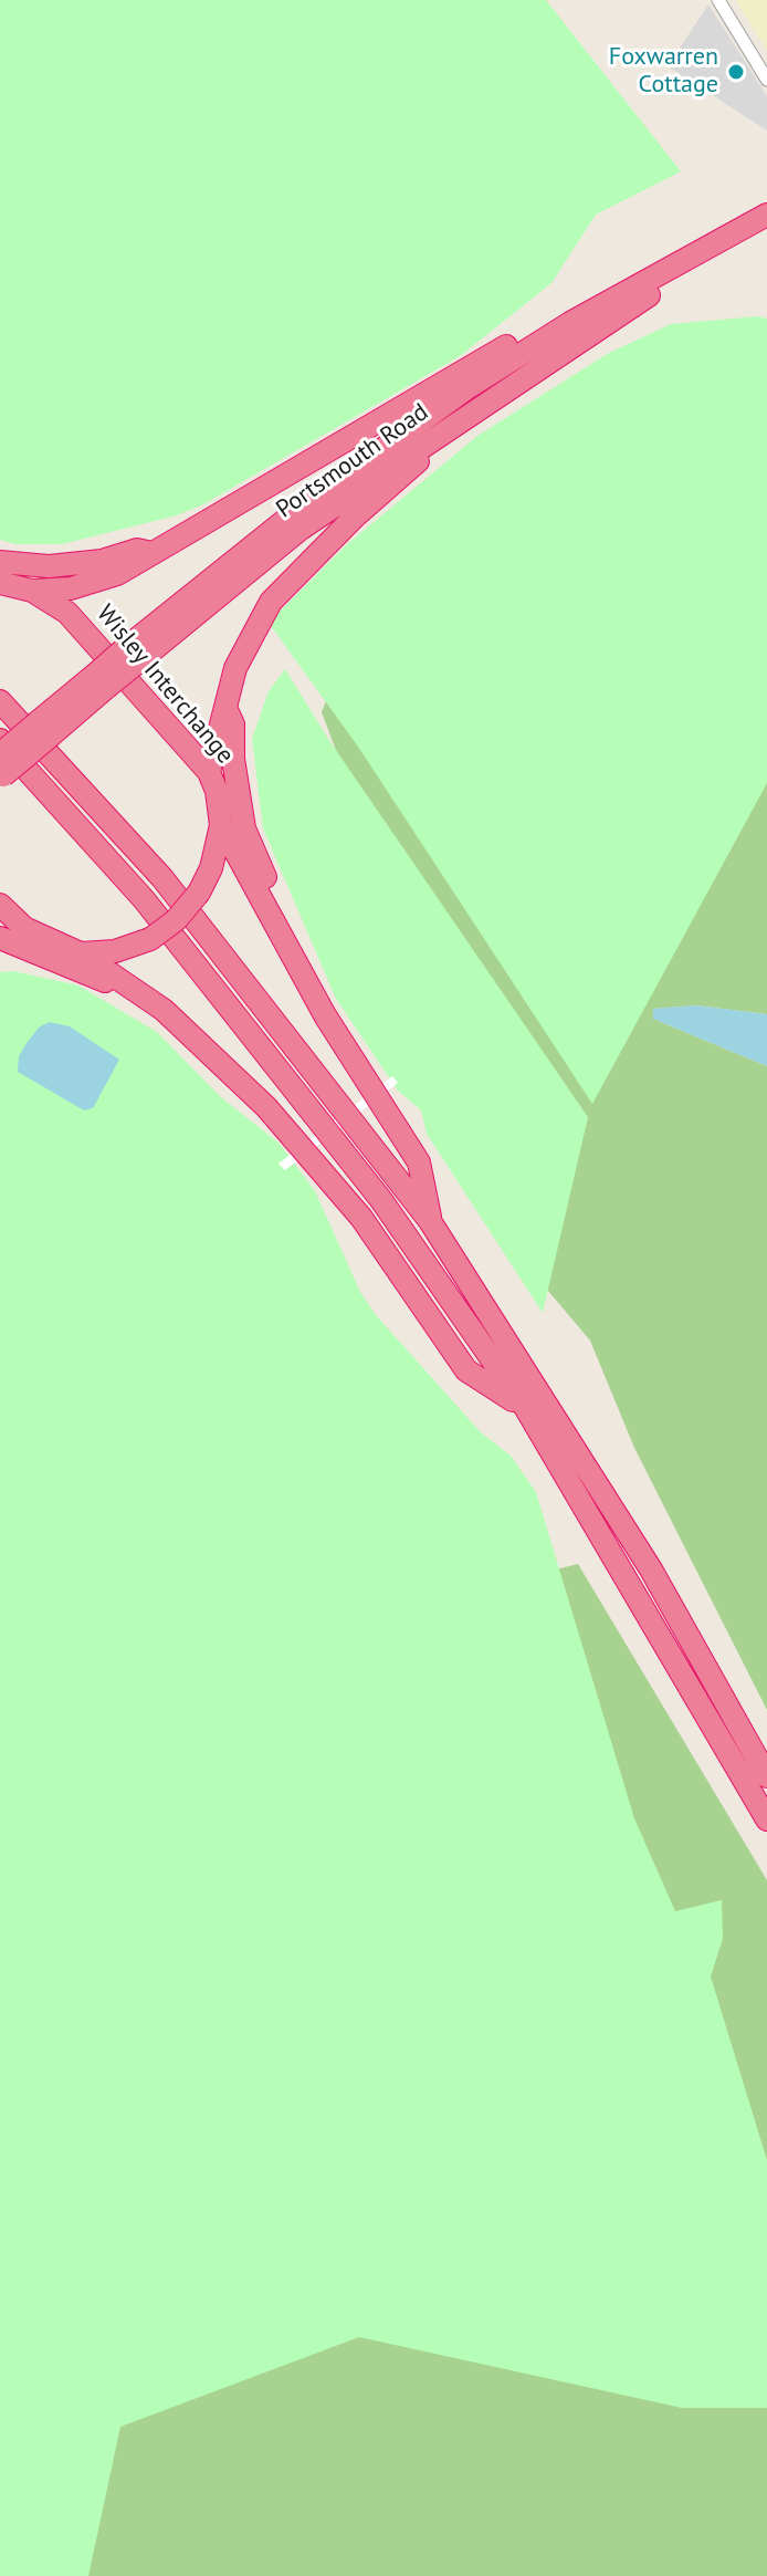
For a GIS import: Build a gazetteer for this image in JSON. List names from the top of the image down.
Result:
{
  "streets": {
    "highway": ["Portsmouth Road", "Wisley Interchange"]
  },
  "places": ["Foxwarren Cottage"]
}
